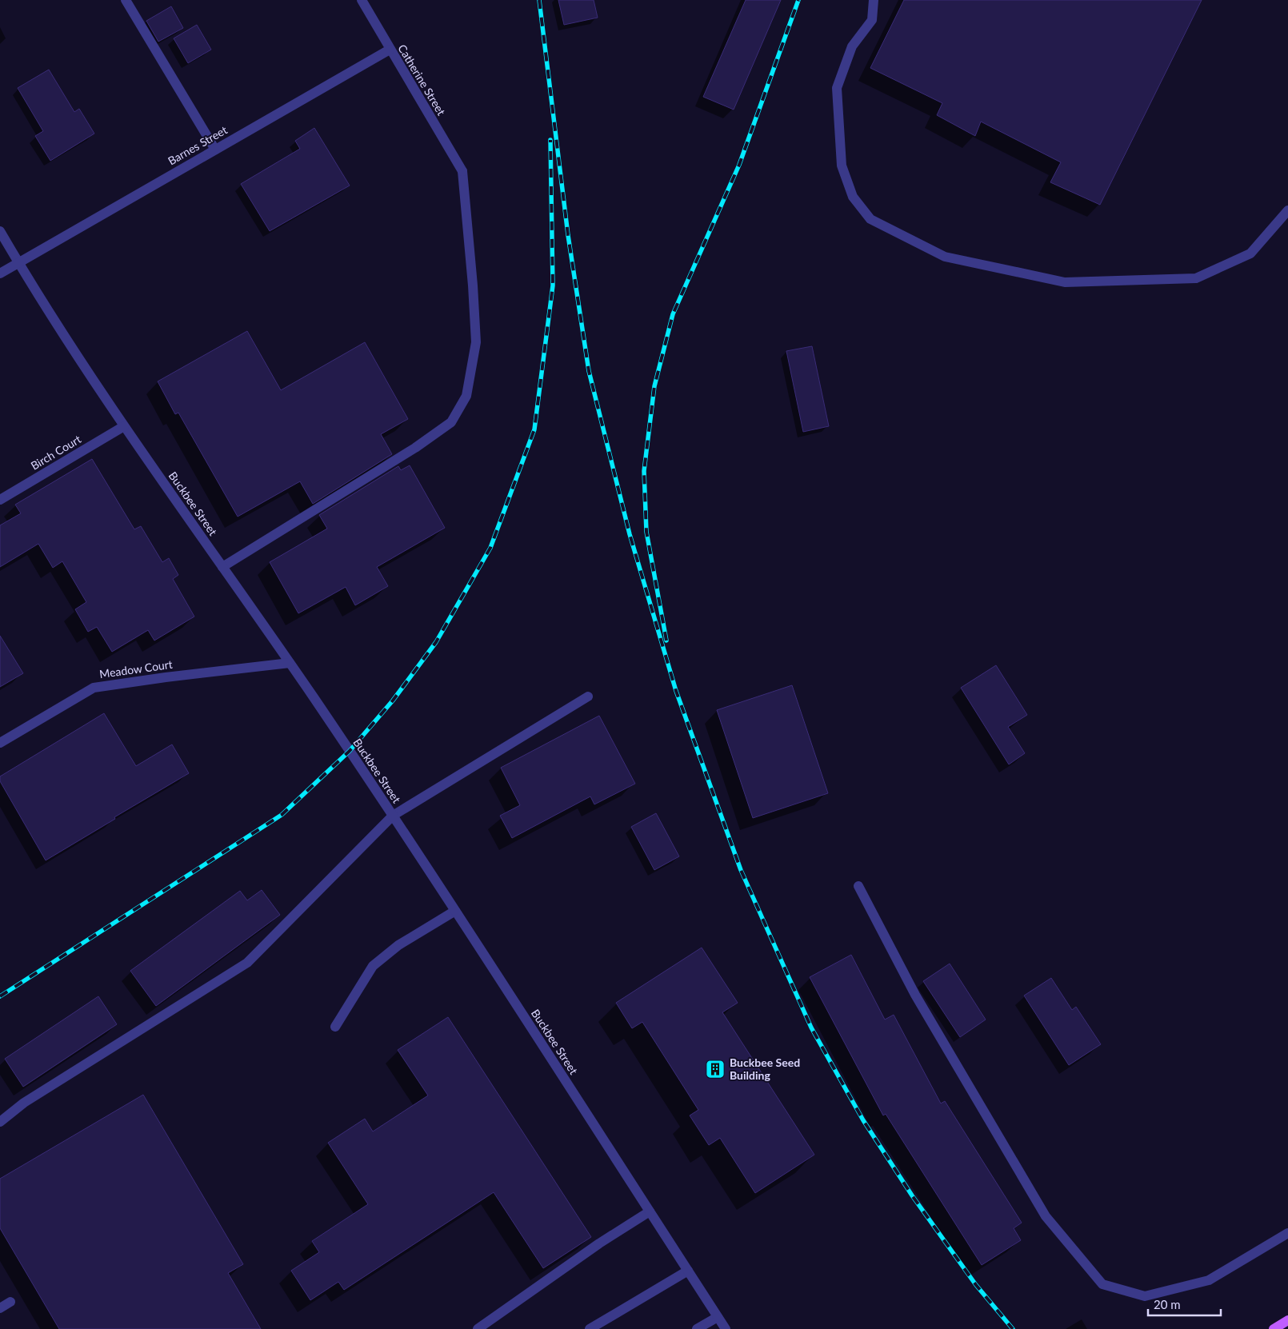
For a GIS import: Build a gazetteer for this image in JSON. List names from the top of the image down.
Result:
{
  "streets": {
    "street": [
      "Catherine Street",
      "Barnes Street",
      "Birch Court",
      "Buckbee Street",
      "Meadow Court"
    ]
  },
  "crossings": [
    ["Catherine Street", "Barnes Street"],
    ["Catherine Street", "Buckbee Street"],
    ["Barnes Street", "Buckbee Street"],
    ["Birch Court", "Buckbee Street"],
    ["Buckbee Street", "Meadow Court"]
  ],
  "places": {
    "building": ["Buckbee Seed Building"]
  },
  "scale_bar": "20 m"
}
